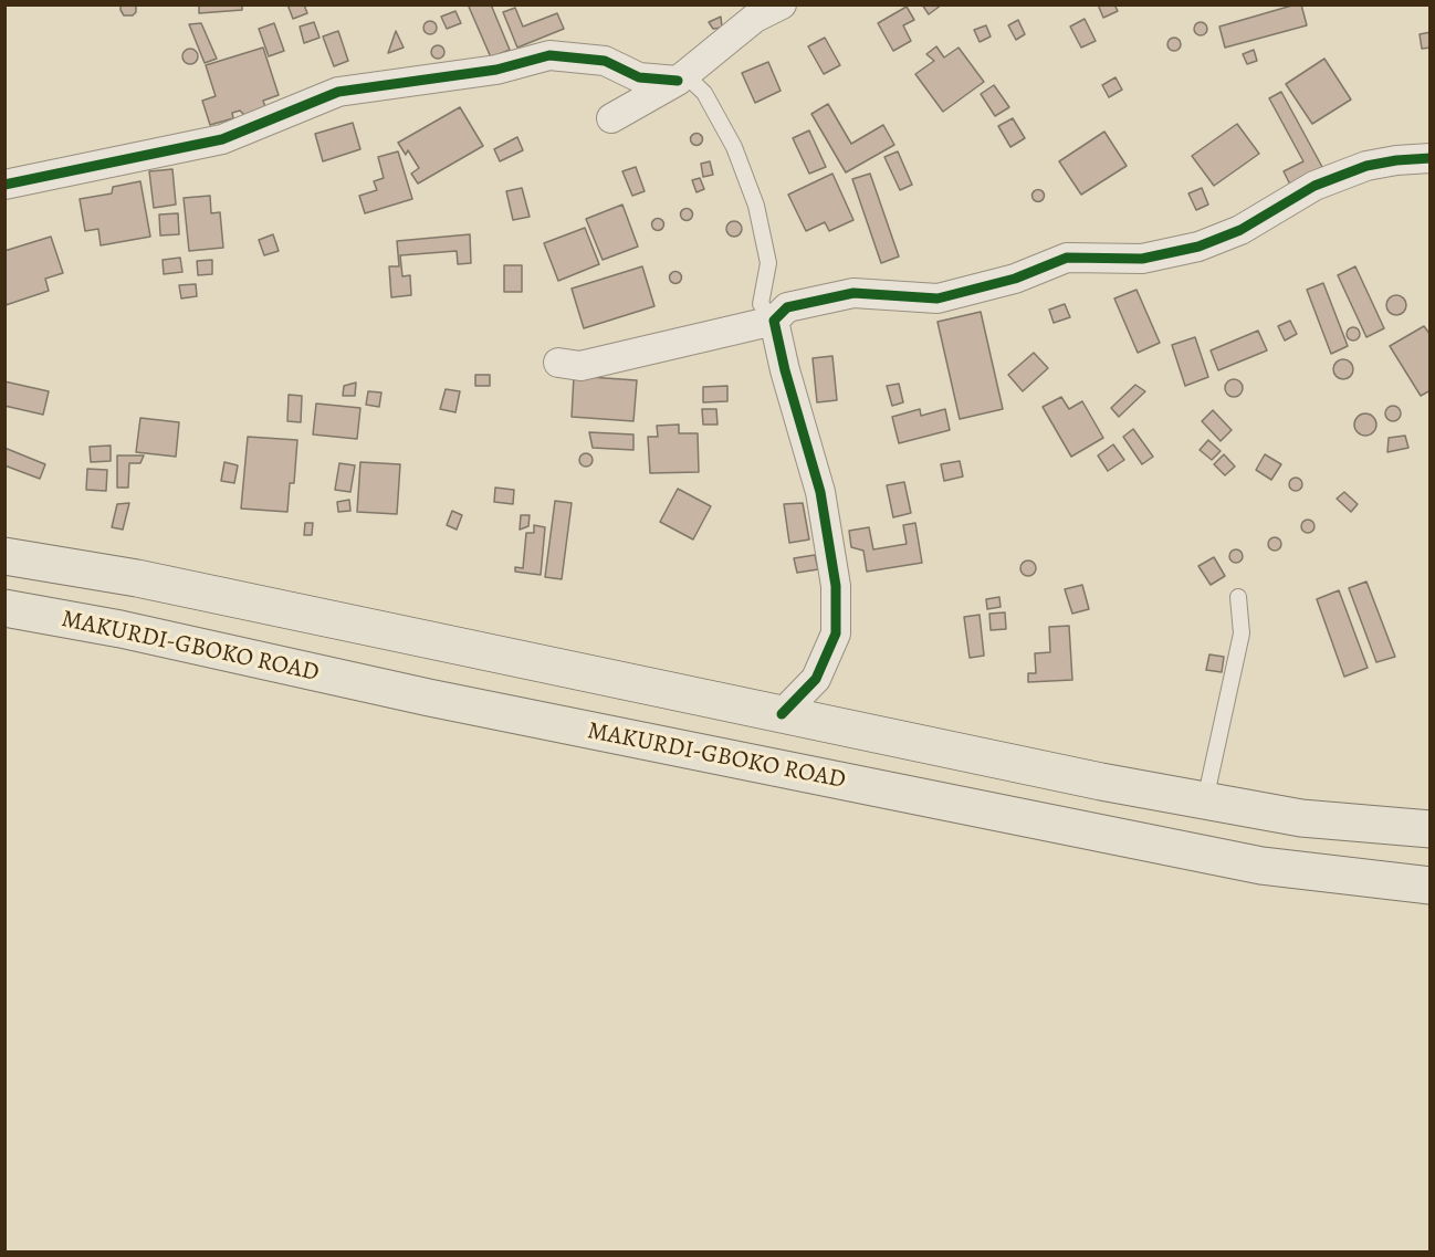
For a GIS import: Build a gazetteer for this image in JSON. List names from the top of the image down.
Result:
{
  "streets": {
    "main road": ["MAKURDI-GBOKO ROAD"]
  }
}
